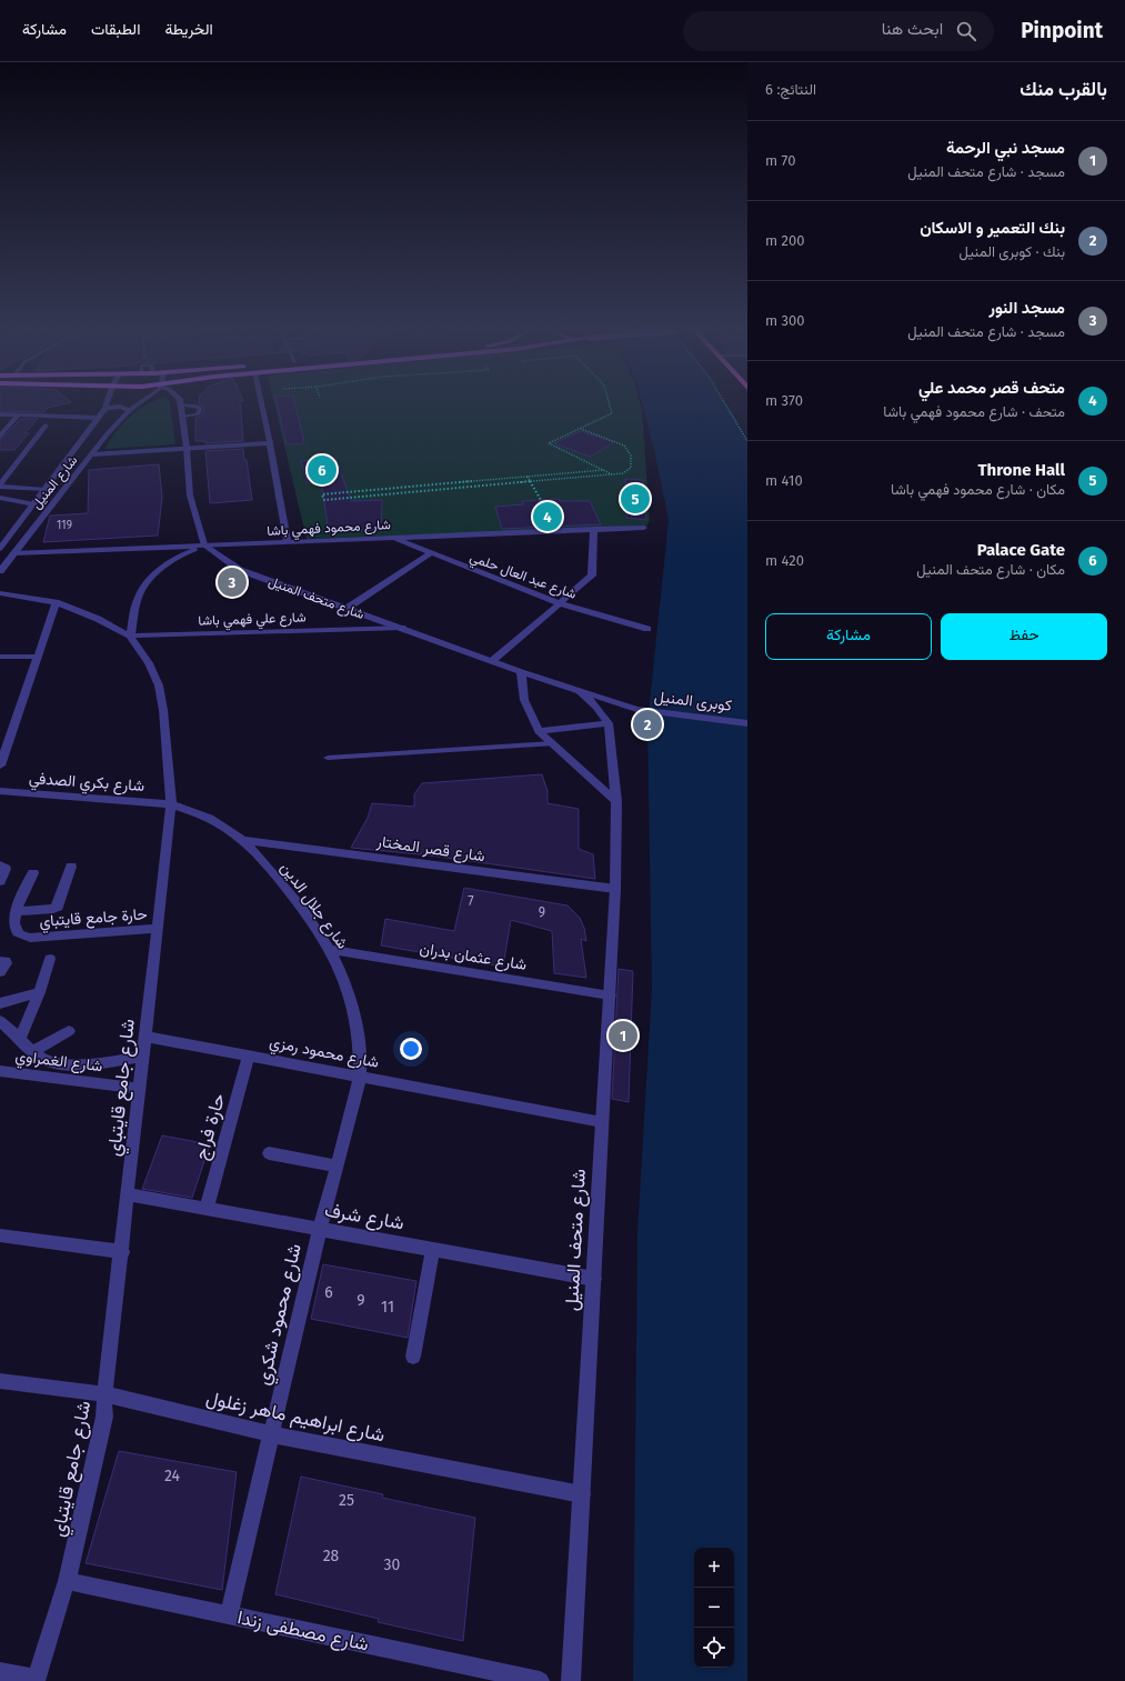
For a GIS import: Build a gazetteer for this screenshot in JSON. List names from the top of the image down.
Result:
{
  "streets": {
    "street": [
      "شارع المنيل",
      "شارع محمود فهمي باشا",
      "شارع عبد العال حلمي",
      "شارع متحف المنيل",
      "شارع علي فهمي باشا",
      "كوبرى المنيل",
      "شارع بكري الصدفي",
      "شارع قصر المختار",
      "شارع جلال الدين",
      "حارة جامع قايتباي",
      "شارع عثمان بدران",
      "شارع محمود رمزي",
      "شارع الغمراوي",
      "شارع جامع قايتباي",
      "حارة فراج",
      "شارع شرف",
      "شارع محمود شكري",
      "شارع ابراهيم ماهر زغلول",
      "شارع مصطفى زندا"
    ]
  },
  "crossings": [
    ["شارع المنيل", "شارع محمود فهمي باشا"],
    ["شارع محمود فهمي باشا", "شارع عبد العال حلمي"],
    ["شارع محمود فهمي باشا", "شارع متحف المنيل"],
    ["شارع متحف المنيل", "شارع علي فهمي باشا"],
    ["شارع متحف المنيل", "كوبرى المنيل"],
    ["شارع متحف المنيل", "شارع قصر المختار"],
    ["شارع متحف المنيل", "شارع عثمان بدران"],
    ["شارع متحف المنيل", "شارع محمود رمزي"],
    ["شارع متحف المنيل", "شارع شرف"],
    ["شارع متحف المنيل", "شارع ابراهيم ماهر زغلول"],
    ["شارع علي فهمي باشا", "شارع جامع قايتباي"],
    ["شارع بكري الصدفي", "شارع جلال الدين"],
    ["شارع بكري الصدفي", "شارع جامع قايتباي"],
    ["شارع قصر المختار", "شارع جلال الدين"],
    ["شارع جلال الدين", "شارع عثمان بدران"],
    ["شارع جلال الدين", "شارع محمود رمزي"],
    ["شارع جلال الدين", "شارع جامع قايتباي"],
    ["شارع جلال الدين", "شارع محمود شكري"],
    ["حارة جامع قايتباي", "شارع جامع قايتباي"],
    ["شارع محمود رمزي", "شارع جامع قايتباي"],
    ["شارع محمود رمزي", "حارة فراج"],
    ["شارع محمود رمزي", "شارع محمود شكري"],
    ["شارع الغمراوي", "شارع جامع قايتباي"],
    ["شارع جامع قايتباي", "شارع شرف"],
    ["شارع جامع قايتباي", "شارع ابراهيم ماهر زغلول"],
    ["شارع جامع قايتباي", "شارع مصطفى زندا"],
    ["حارة فراج", "شارع شرف"],
    ["شارع شرف", "شارع محمود شكري"],
    ["شارع محمود شكري", "شارع ابراهيم ماهر زغلول"],
    ["شارع محمود شكري", "شارع مصطفى زندا"]
  ],
  "house_numbers": [
    "119",
    "7",
    "9",
    "6",
    "9",
    "11",
    "24",
    "25",
    "28",
    "30"
  ],
  "page": {
    "header": "Pinpoint",
    "search": "ابحث هنا",
    "nav": ["الخريطة", "الطبقات", "مشاركة"],
    "heading": ["بالقرب منك", "النتائج: 6"],
    "list": [
      {
        "mark": "1",
        "name": "مسجد نبي الرحمة",
        "note": "مسجد · شارع متحف المنيل",
        "value": "70 m"
      },
      {
        "mark": "2",
        "name": "بنك التعمير و الاسكان",
        "note": "بنك · كوبرى المنيل",
        "value": "200 m"
      },
      {
        "mark": "3",
        "name": "مسجد النور",
        "note": "مسجد · شارع متحف المنيل",
        "value": "300 m"
      },
      {
        "mark": "4",
        "name": "متحف قصر محمد علي",
        "note": "متحف · شارع محمود فهمي باشا",
        "value": "370 m"
      },
      {
        "mark": "5",
        "name": "Throne Hall",
        "note": "مكان · شارع محمود فهمي باشا",
        "value": "410 m"
      },
      {
        "mark": "6",
        "name": "Palace Gate",
        "note": "مكان · شارع متحف المنيل",
        "value": "420 m"
      }
    ],
    "pins": [
      "6",
      "5",
      "4",
      "3",
      "2",
      "1"
    ],
    "buttons": ["حفظ", "مشاركة"],
    "map_buttons": ["+", "−"]
  }
}
